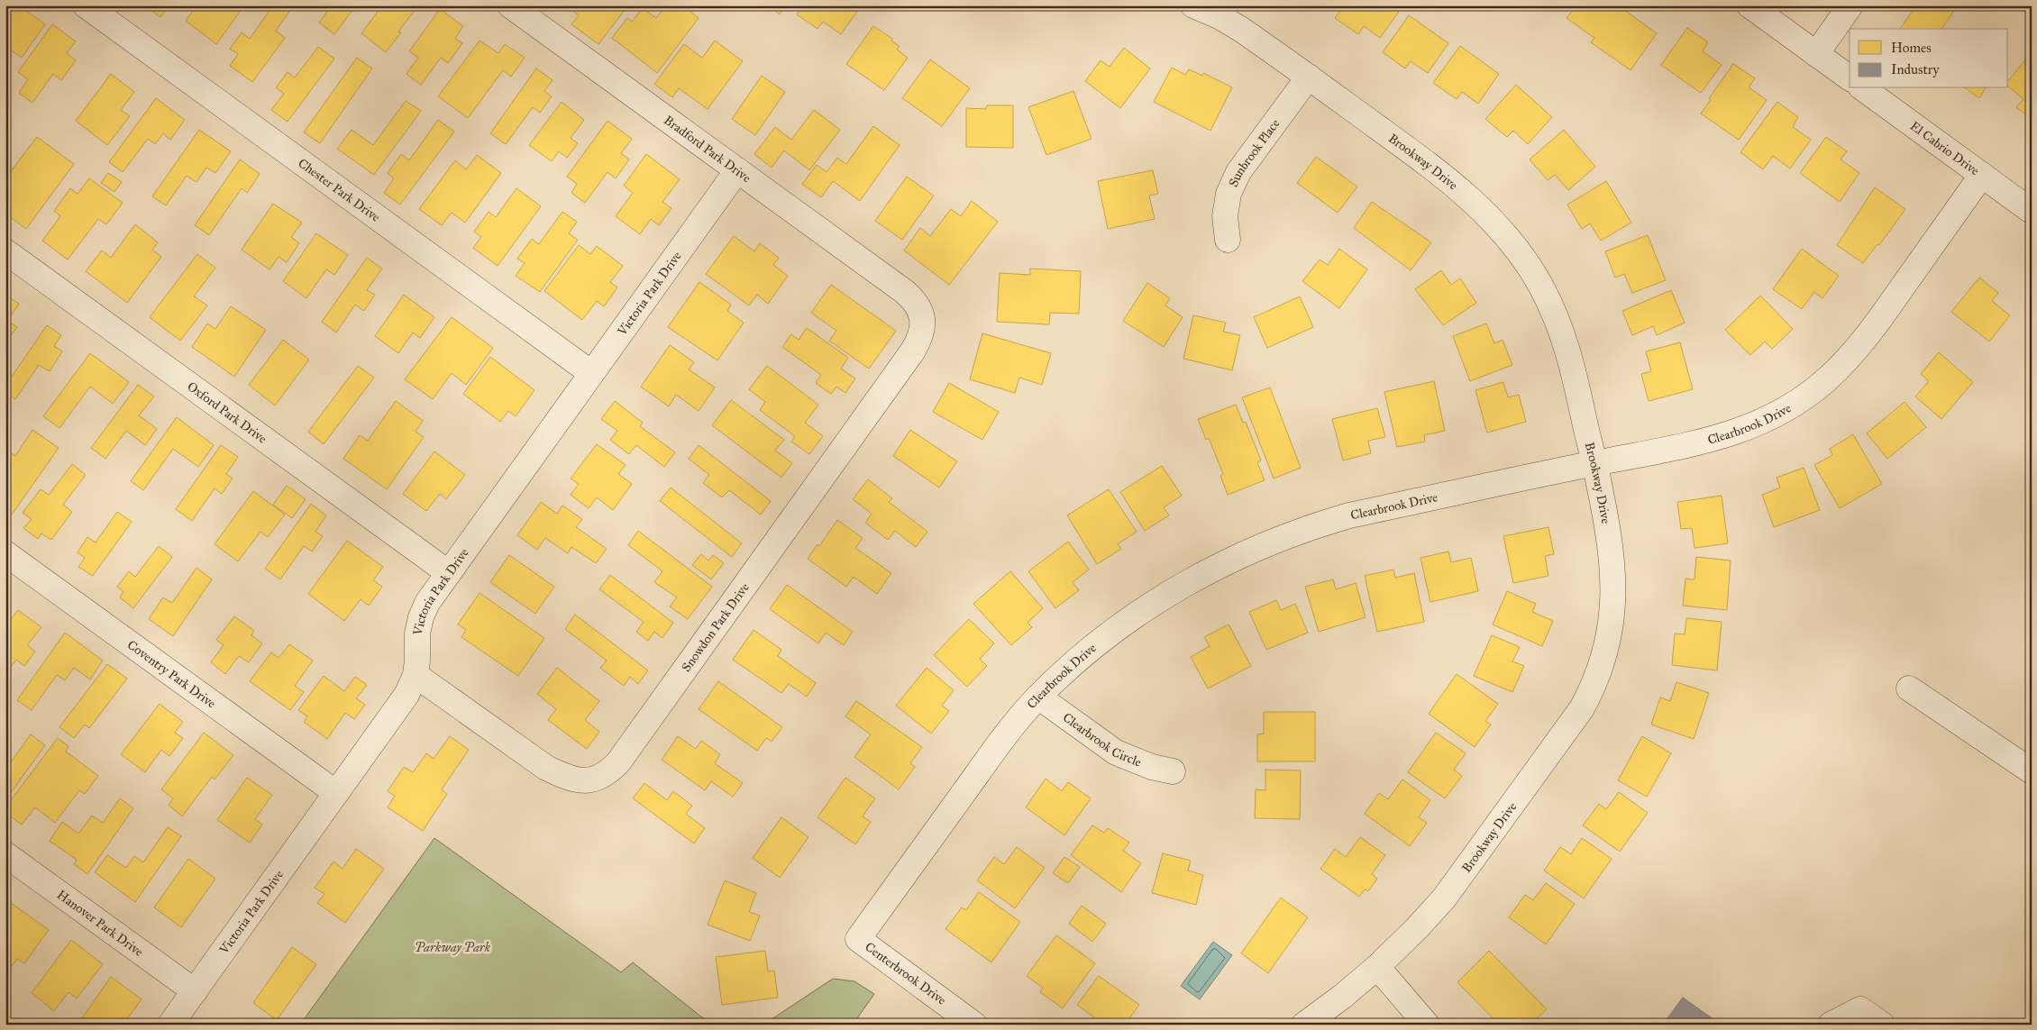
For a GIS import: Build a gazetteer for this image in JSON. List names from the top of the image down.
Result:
{
  "streets": {
    "street": [
      "Bradford Park Drive",
      "El Cabrio Drive",
      "Sunbrook Place",
      "Brookway Drive",
      "Chester Park Drive",
      "Victoria Park Drive",
      "Oxford Park Drive",
      "Clearbrook Drive",
      "Snowdon Park Drive",
      "Coventry Park Drive",
      "Clearbrook Circle",
      "Hanover Park Drive",
      "Centerbrook Drive"
    ]
  },
  "crossings": [
    ["Bradford Park Drive", "Victoria Park Drive"],
    ["Bradford Park Drive", "Snowdon Park Drive"],
    ["El Cabrio Drive", "Clearbrook Drive"],
    ["Sunbrook Place", "Brookway Drive"],
    ["Brookway Drive", "Clearbrook Drive"],
    ["Chester Park Drive", "Victoria Park Drive"],
    ["Victoria Park Drive", "Oxford Park Drive"],
    ["Victoria Park Drive", "Snowdon Park Drive"],
    ["Victoria Park Drive", "Coventry Park Drive"],
    ["Victoria Park Drive", "Hanover Park Drive"],
    ["Clearbrook Drive", "Clearbrook Circle"],
    ["Clearbrook Drive", "Centerbrook Drive"]
  ],
  "parks": ["Parkway Park"],
  "legend": ["Homes", "Industry"]
}
